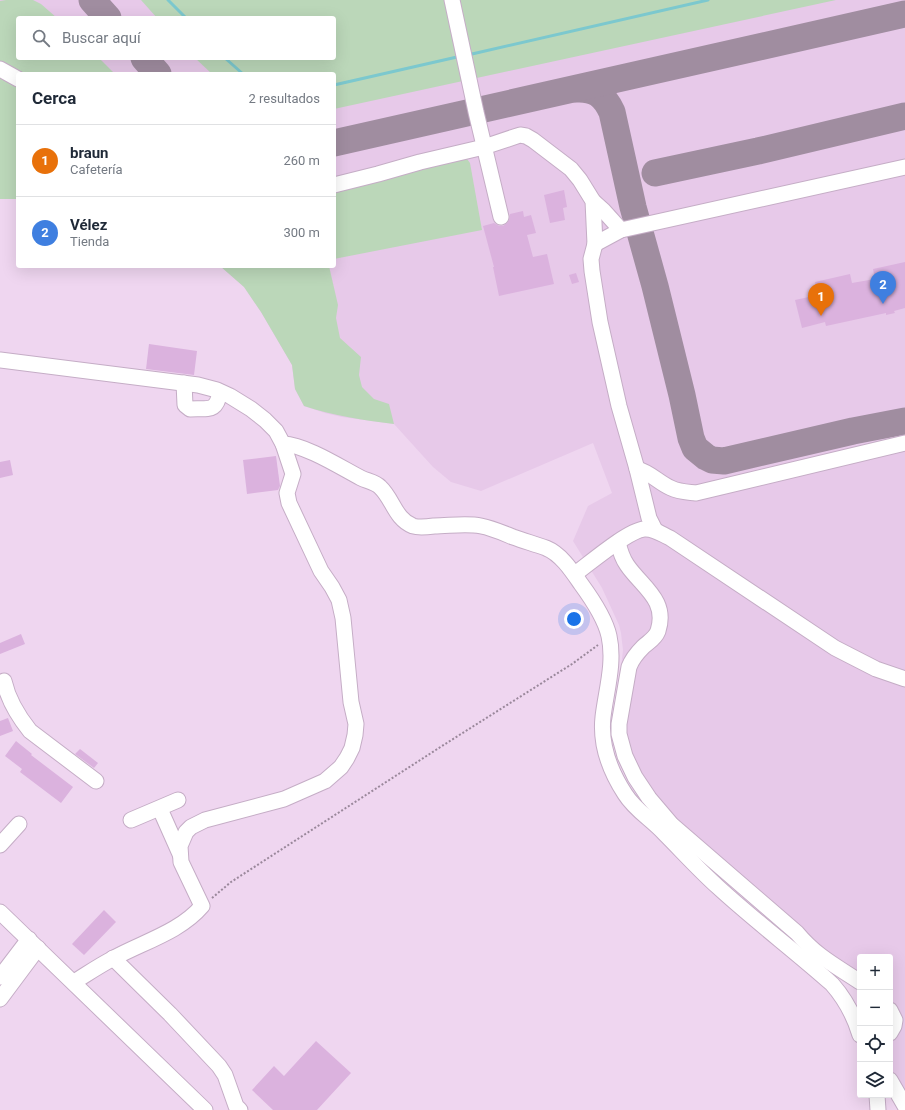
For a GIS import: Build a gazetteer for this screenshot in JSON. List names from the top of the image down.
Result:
{
  "page": {
    "search": "Buscar aquí",
    "heading": ["Cerca", "2 resultados"],
    "list": [
      {
        "mark": "1",
        "name": "braun",
        "note": "Cafetería",
        "value": "260 m"
      },
      {
        "mark": "2",
        "name": "Vélez",
        "note": "Tienda",
        "value": "300 m"
      }
    ],
    "pins": ["2", "1"],
    "map_buttons": ["+", "−"]
  }
}
